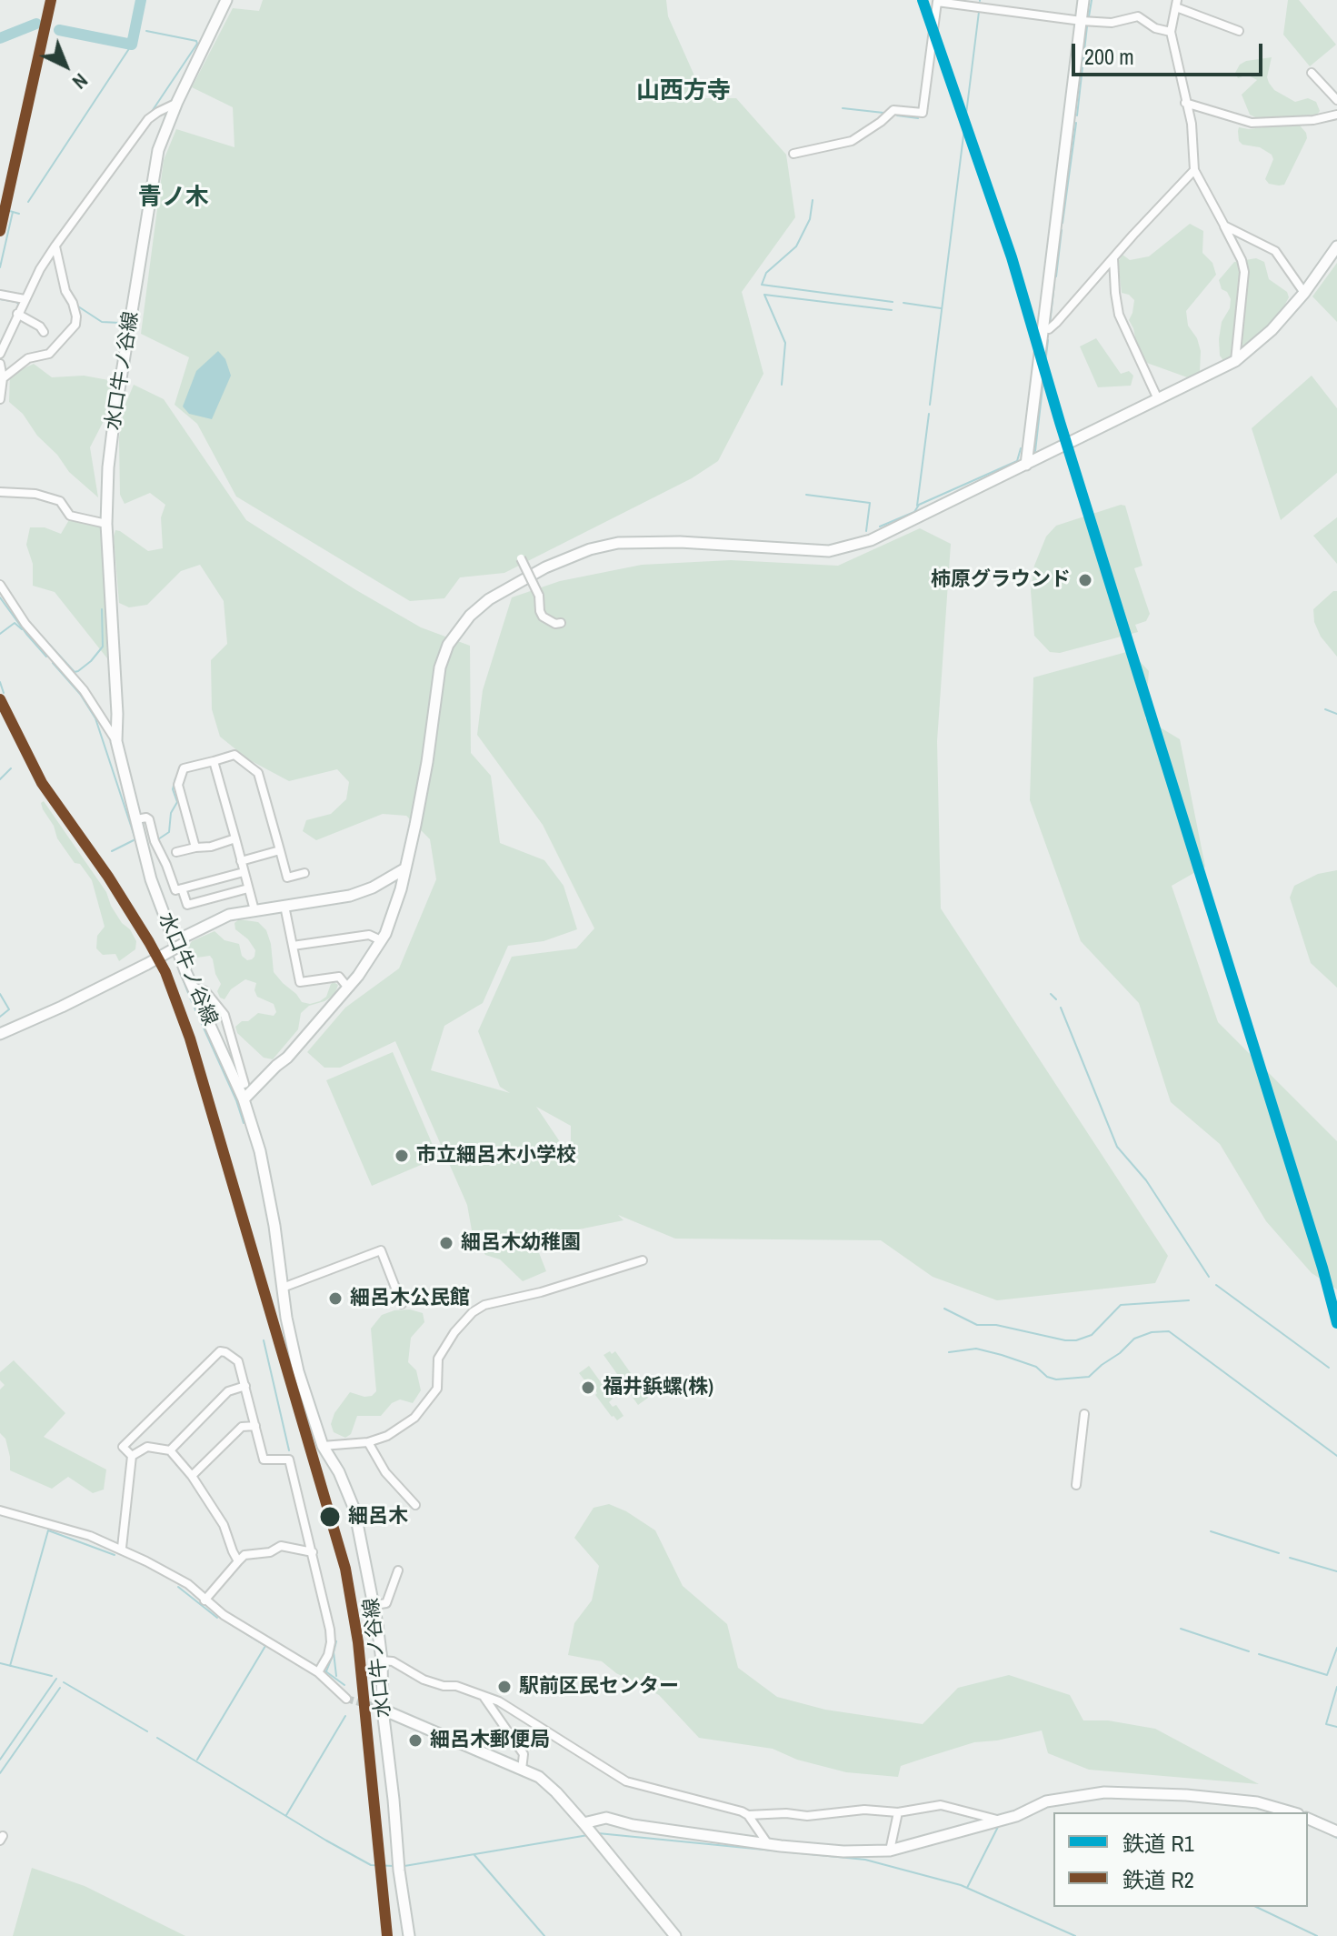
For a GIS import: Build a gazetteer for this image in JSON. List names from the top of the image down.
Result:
{
  "streets": {
    "street": ["水口牛ノ谷線"]
  },
  "districts": ["山西方寺", "青ノ木"],
  "places": [
    "柿原グラウンド",
    "市立細呂木小学校",
    "細呂木幼稚園",
    "細呂木公民館",
    "福井鋲螺(株)",
    "細呂木",
    "駅前区民センター",
    "細呂木郵便局"
  ],
  "lines": ["rail line R1", "rail line R2"],
  "legend": ["鉄道 R1", "鉄道 R2"],
  "scale_bar": "200 m",
  "north": "bottom right"
}
